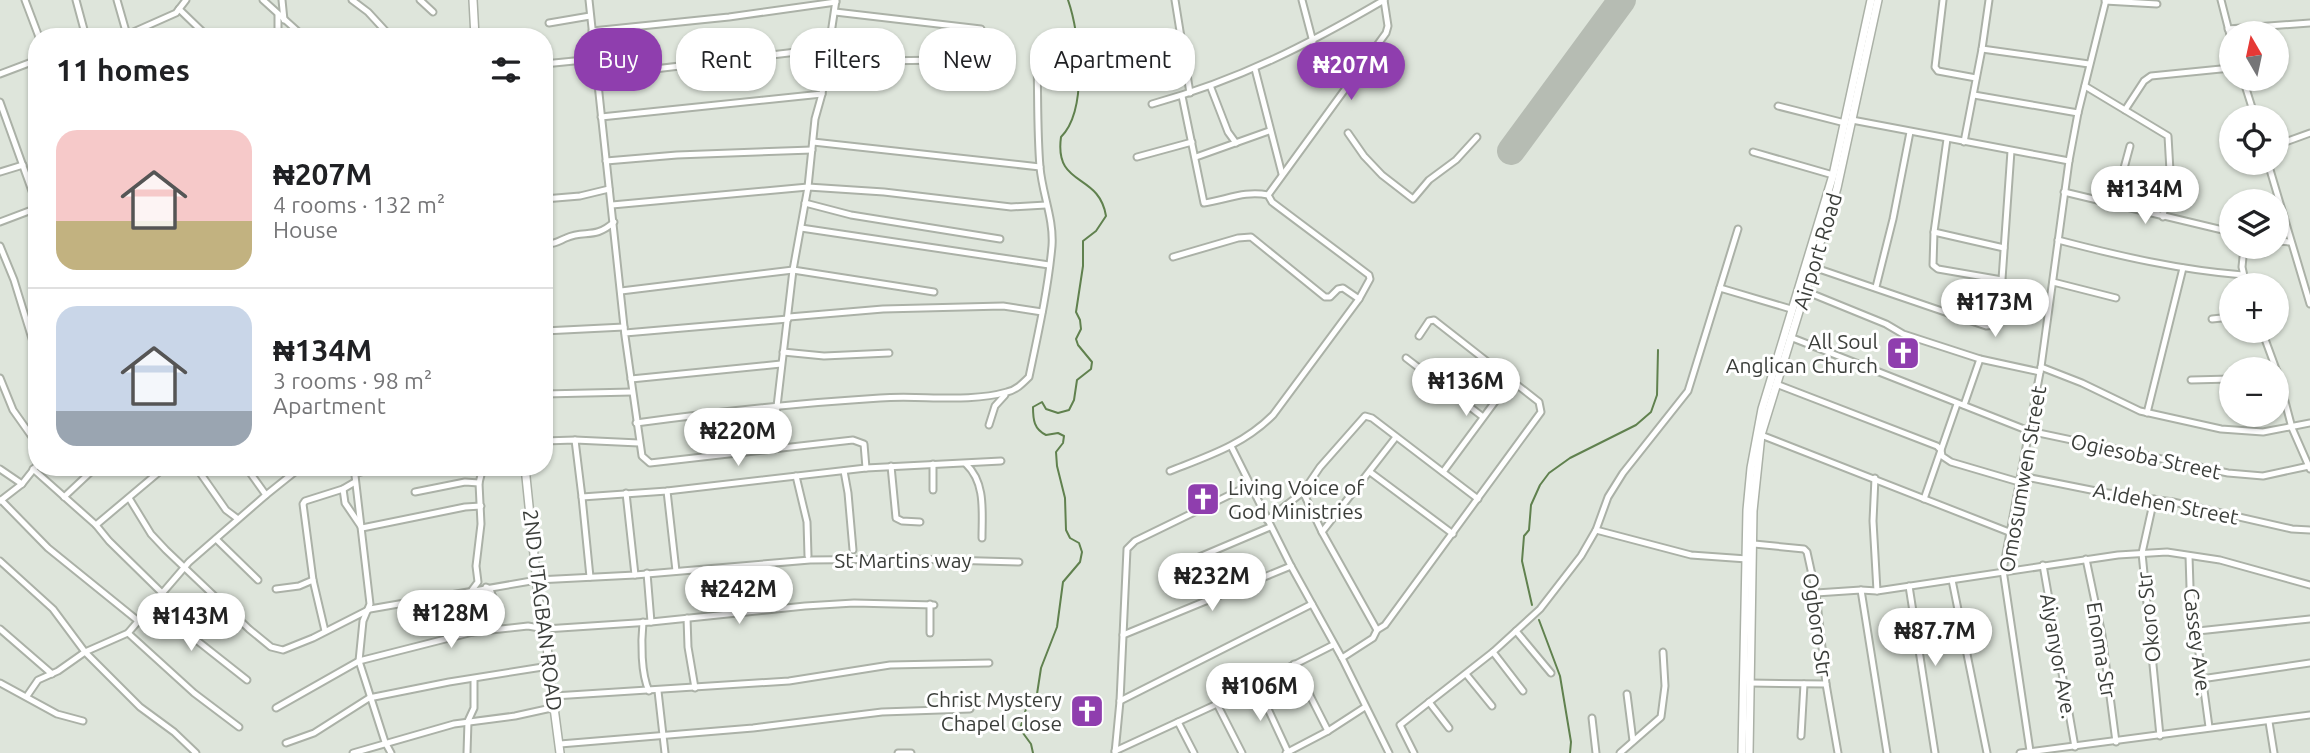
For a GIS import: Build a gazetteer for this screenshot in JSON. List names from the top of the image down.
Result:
{
  "streets": {
    "main road": ["Airport Road", "2ND UTAGBAN ROAD"],
    "street": [
      "Ogiesoba Street",
      "Omosumwen Street",
      "A.Idehen Street",
      "St Martins way",
      "Okoro Str",
      "Ogboro Str",
      "Cassey Ave.",
      "Enoma Str",
      "Aiyanyor Ave."
    ]
  },
  "crossings": [
    ["Airport Road", "Ogiesoba Street"],
    ["Airport Road", "A.Idehen Street"],
    ["Airport Road", "Ogboro Str"],
    ["Ogiesoba Street", "Omosumwen Street"],
    ["Omosumwen Street", "A.Idehen Street"],
    ["A.Idehen Street", "Okoro Str"],
    ["St Martins way", "2ND UTAGBAN ROAD"]
  ],
  "places": {
    "church": ["All Soul Anglican Church", "Living Voice of God Ministries", "Christ Mystery Chapel Close"]
  },
  "north": "top",
  "page": {
    "map_buttons": ["+", "−"],
    "chip": [
      "Buy",
      "Rent",
      "Filters",
      "New",
      "Apartment"
    ],
    "heading": "11 homes",
    "price": [
      "₦207M",
      "₦134M",
      "₦173M",
      "₦136M",
      "₦220M",
      "₦232M",
      "₦242M",
      "₦128M",
      "₦143M",
      "₦87.7M",
      "₦106M"
    ],
    "list": [
      {
        "name": "₦207M",
        "note": "4 rooms · 132 m² · House"
      },
      {
        "name": "₦134M",
        "note": "3 rooms · 98 m² · Apartment"
      }
    ]
  }
}
